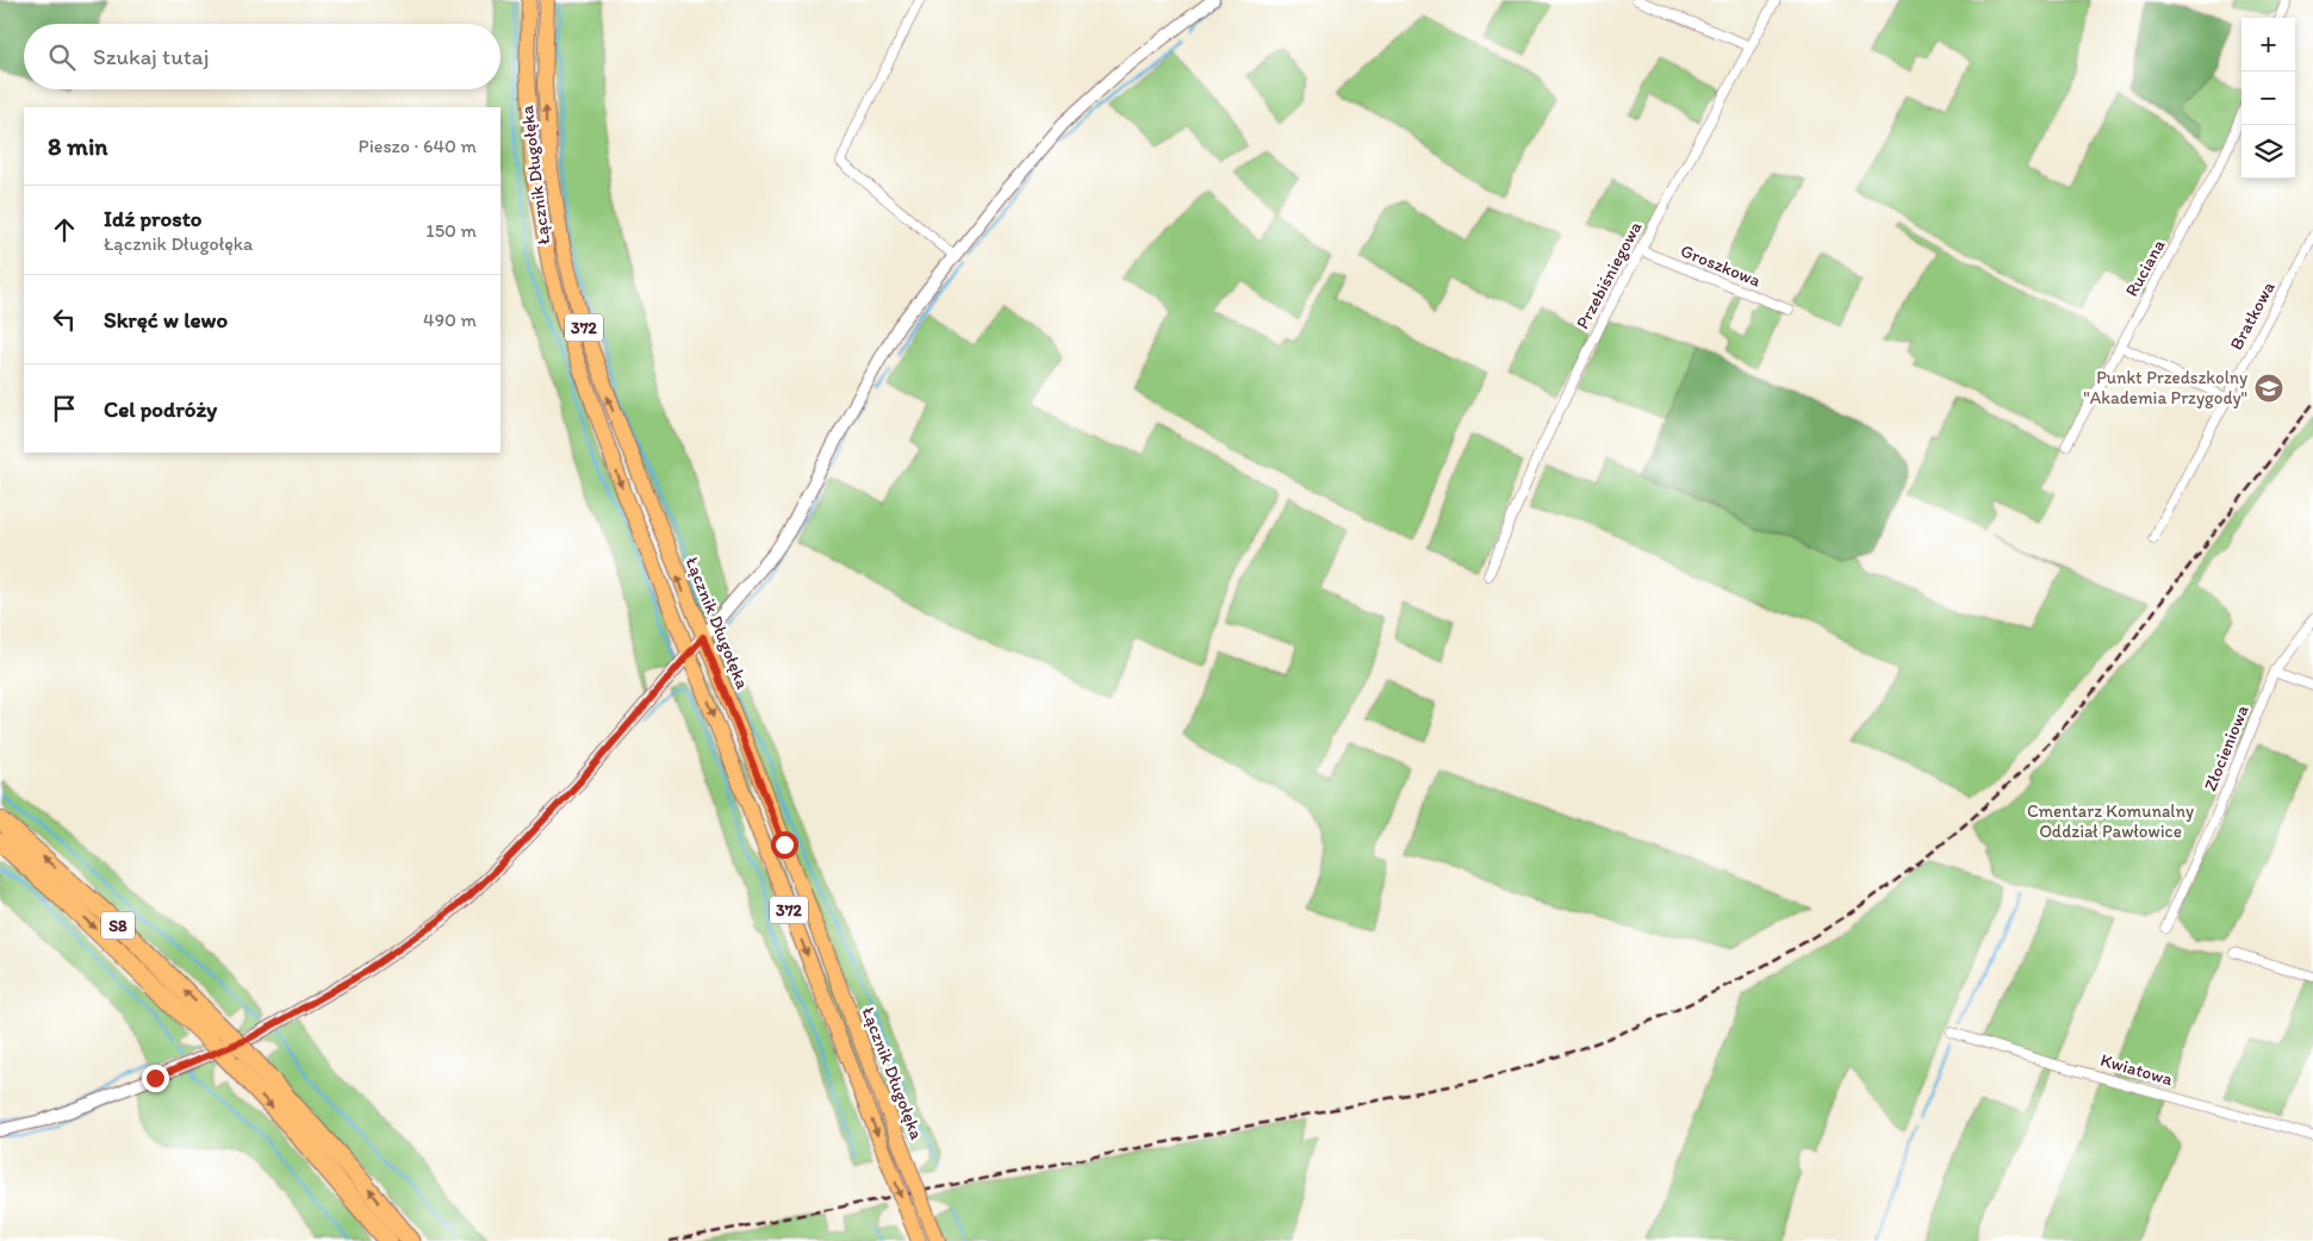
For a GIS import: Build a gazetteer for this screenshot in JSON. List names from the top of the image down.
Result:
{
  "streets": {
    "highway": ["S8"],
    "main road": ["Łącznik Długołęka", "372"],
    "street": [
      "Groszkowa",
      "Ruciana",
      "Przebiśniegowa",
      "Bratkowa",
      "Złocieniowa",
      "Kwiatowa"
    ]
  },
  "crossings": [
    ["Groszkowa", "Przebiśniegowa"]
  ],
  "parks": ["Cmentarz Komunalny Oddział Pawłowice"],
  "places": {
    "school or university": ["Punkt Przedszkolny \"Akademia Przygody\""]
  },
  "page": {
    "map_buttons": ["+", "−"],
    "search": "Szukaj tutaj",
    "heading": ["8 min", "Pieszo · 640 m"],
    "list": [
      ["Idź prosto", "Łącznik Długołęka", "150 m"],
      ["Skręć w lewo", "490 m"],
      "Cel podróży"
    ]
  }
}
